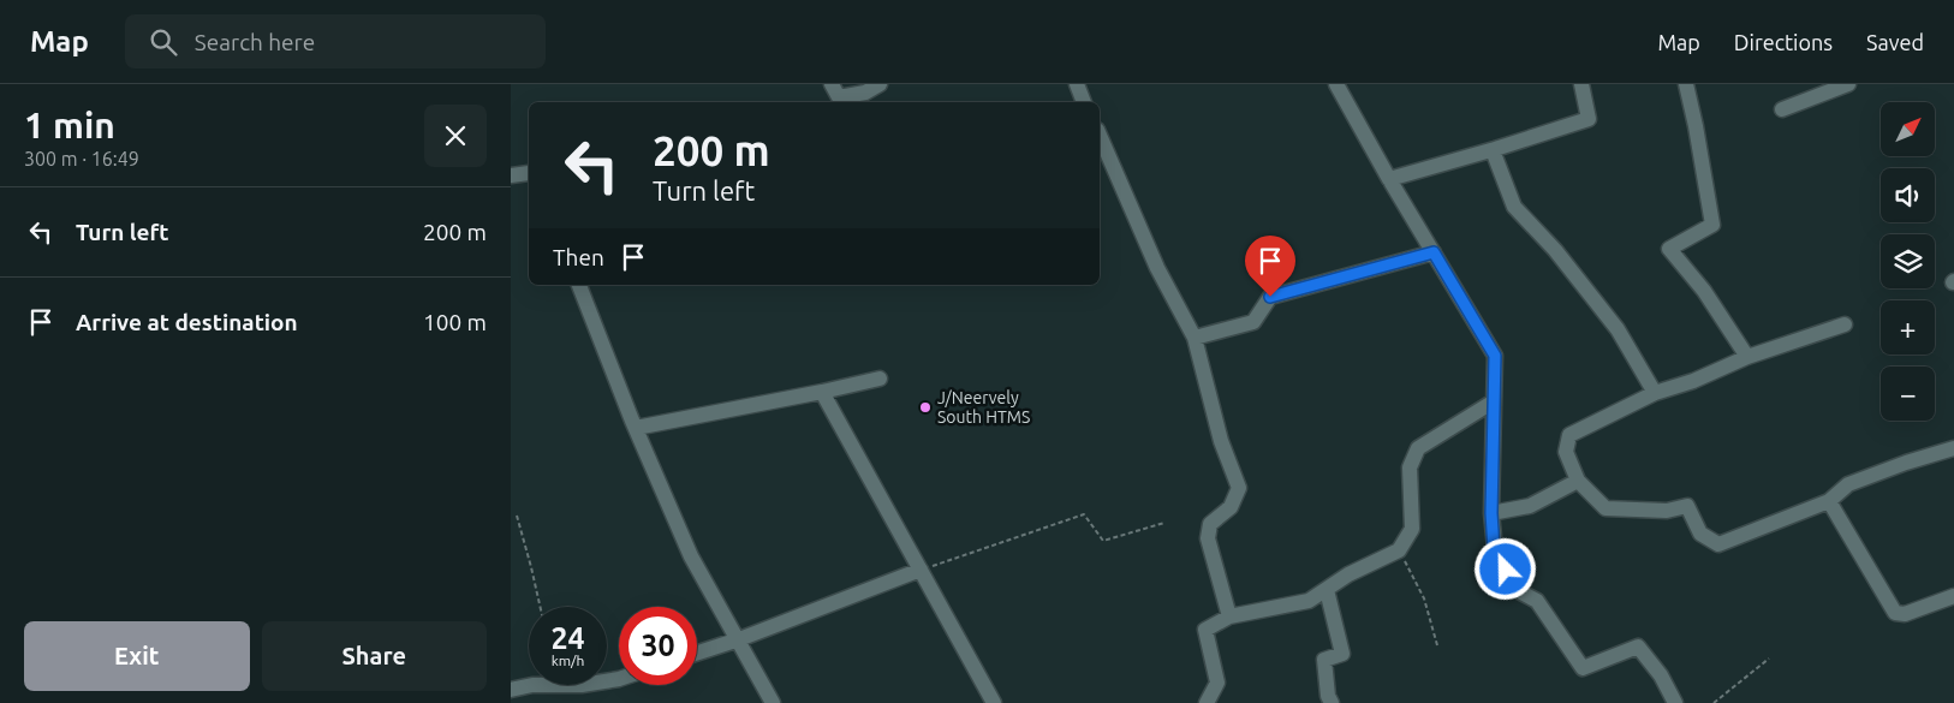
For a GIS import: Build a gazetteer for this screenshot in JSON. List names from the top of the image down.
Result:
{
  "places": ["J/Neervely South HTMS"],
  "north": "top right",
  "page": {
    "header": "Map",
    "search": "Search here",
    "nav": ["Map", "Directions", "Saved"],
    "heading": ["1 min", "300 m · 16:49"],
    "map_buttons": ["+", "−"],
    "turn": ["200 m", "Turn left"],
    "list": [
      {
        "name": "Turn left",
        "value": "200 m"
      },
      {
        "name": "Arrive at destination",
        "value": "100 m"
      }
    ],
    "then": "Then",
    "speed": "24 km/h",
    "limit": "30",
    "buttons": ["Exit", "Share"]
  }
}
